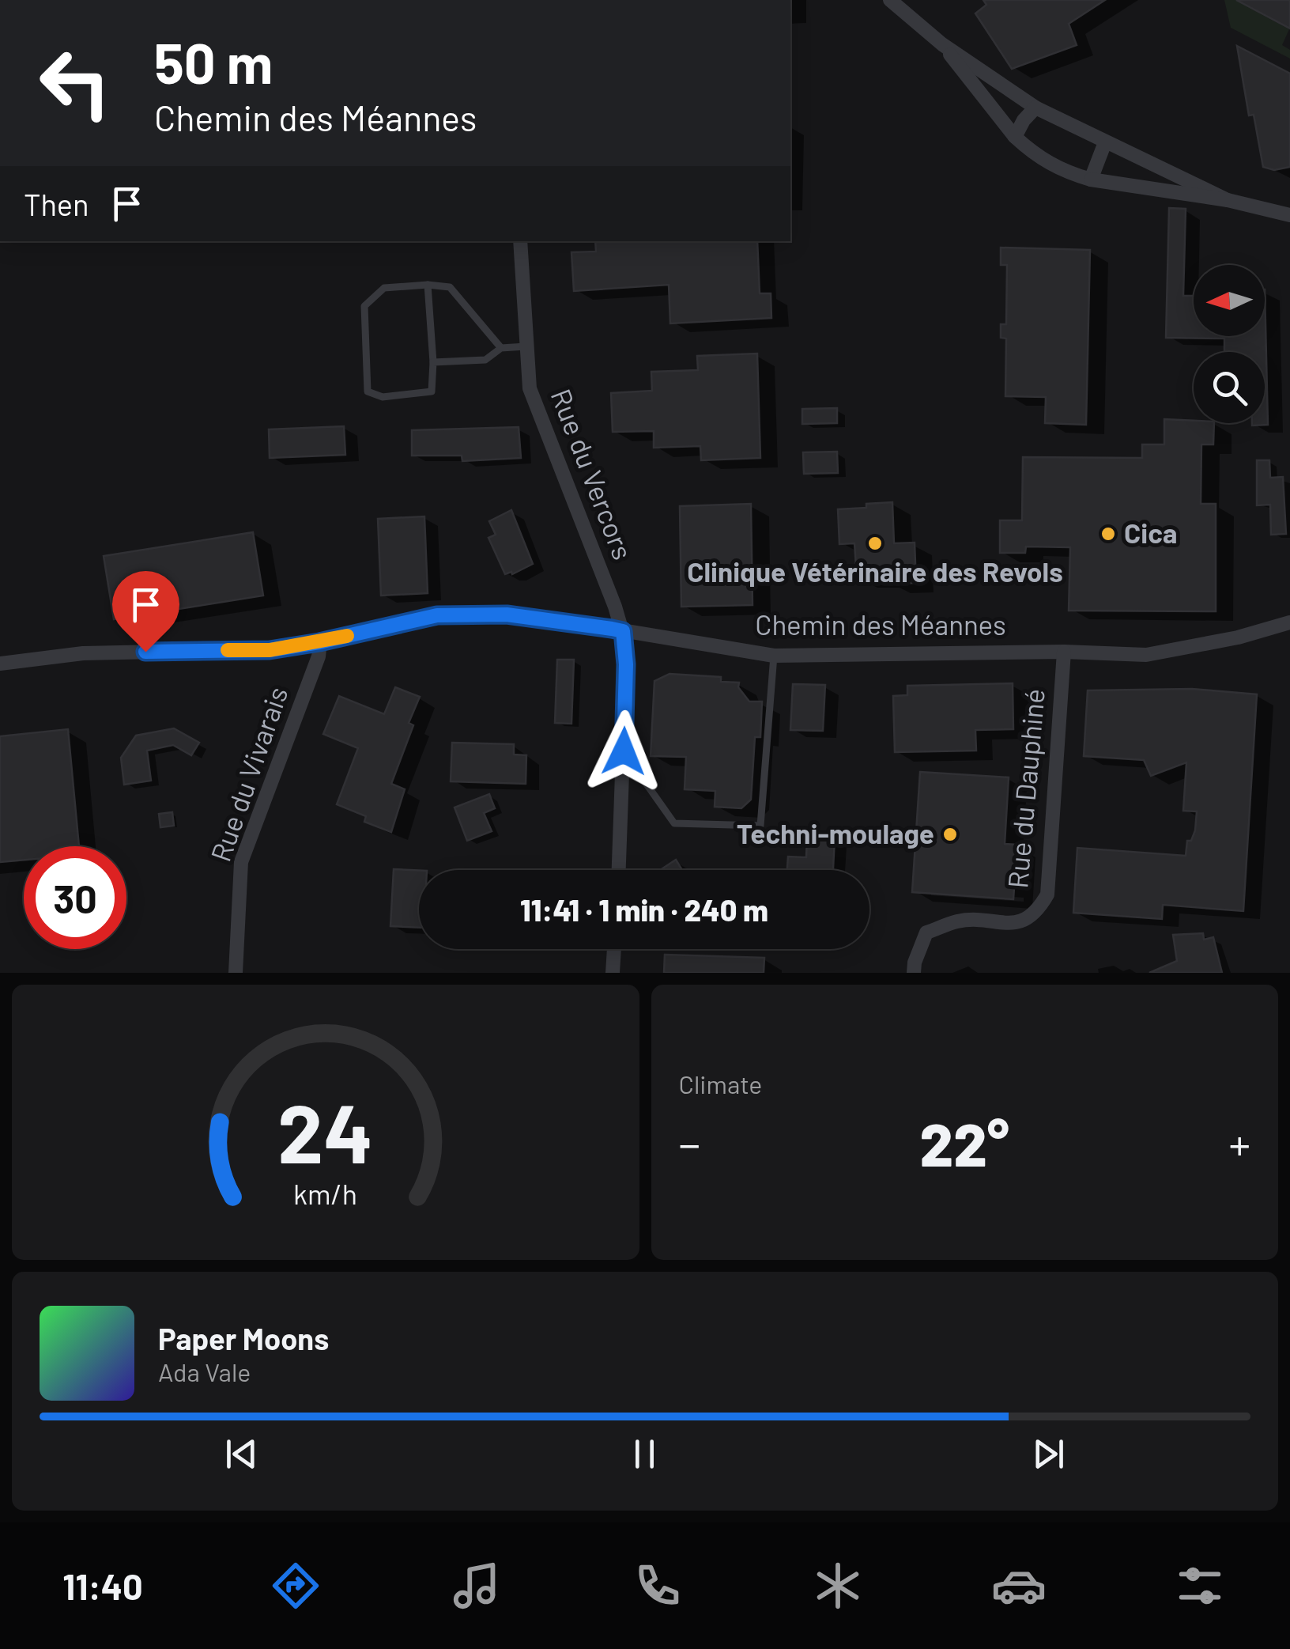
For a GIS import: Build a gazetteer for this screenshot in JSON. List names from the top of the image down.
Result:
{
  "streets": {
    "street": [
      "Rue du Vercors",
      "Chemin des Méannes",
      "Rue du Vivarais",
      "Rue du Dauphiné"
    ]
  },
  "crossings": [
    ["Rue du Vercors", "Chemin des Méannes"],
    ["Chemin des Méannes", "Rue du Vivarais"],
    ["Chemin des Méannes", "Rue du Dauphiné"]
  ],
  "places": ["Cica", "Clinique Vétérinaire des Revols", "Techni-moulage"],
  "north": "left",
  "page": {
    "turn": ["50 m", "Chemin des Méannes"],
    "then": "Then",
    "limit": "30",
    "trip": "11:41 · 1 min · 240 m",
    "tile": "Climate",
    "heat": ["−", "22°", "+"],
    "song": ["Paper Moons", "Ada Vale"],
    "tabs": "11:40",
    "gauge": ["24", "km/h"]
  }
}
